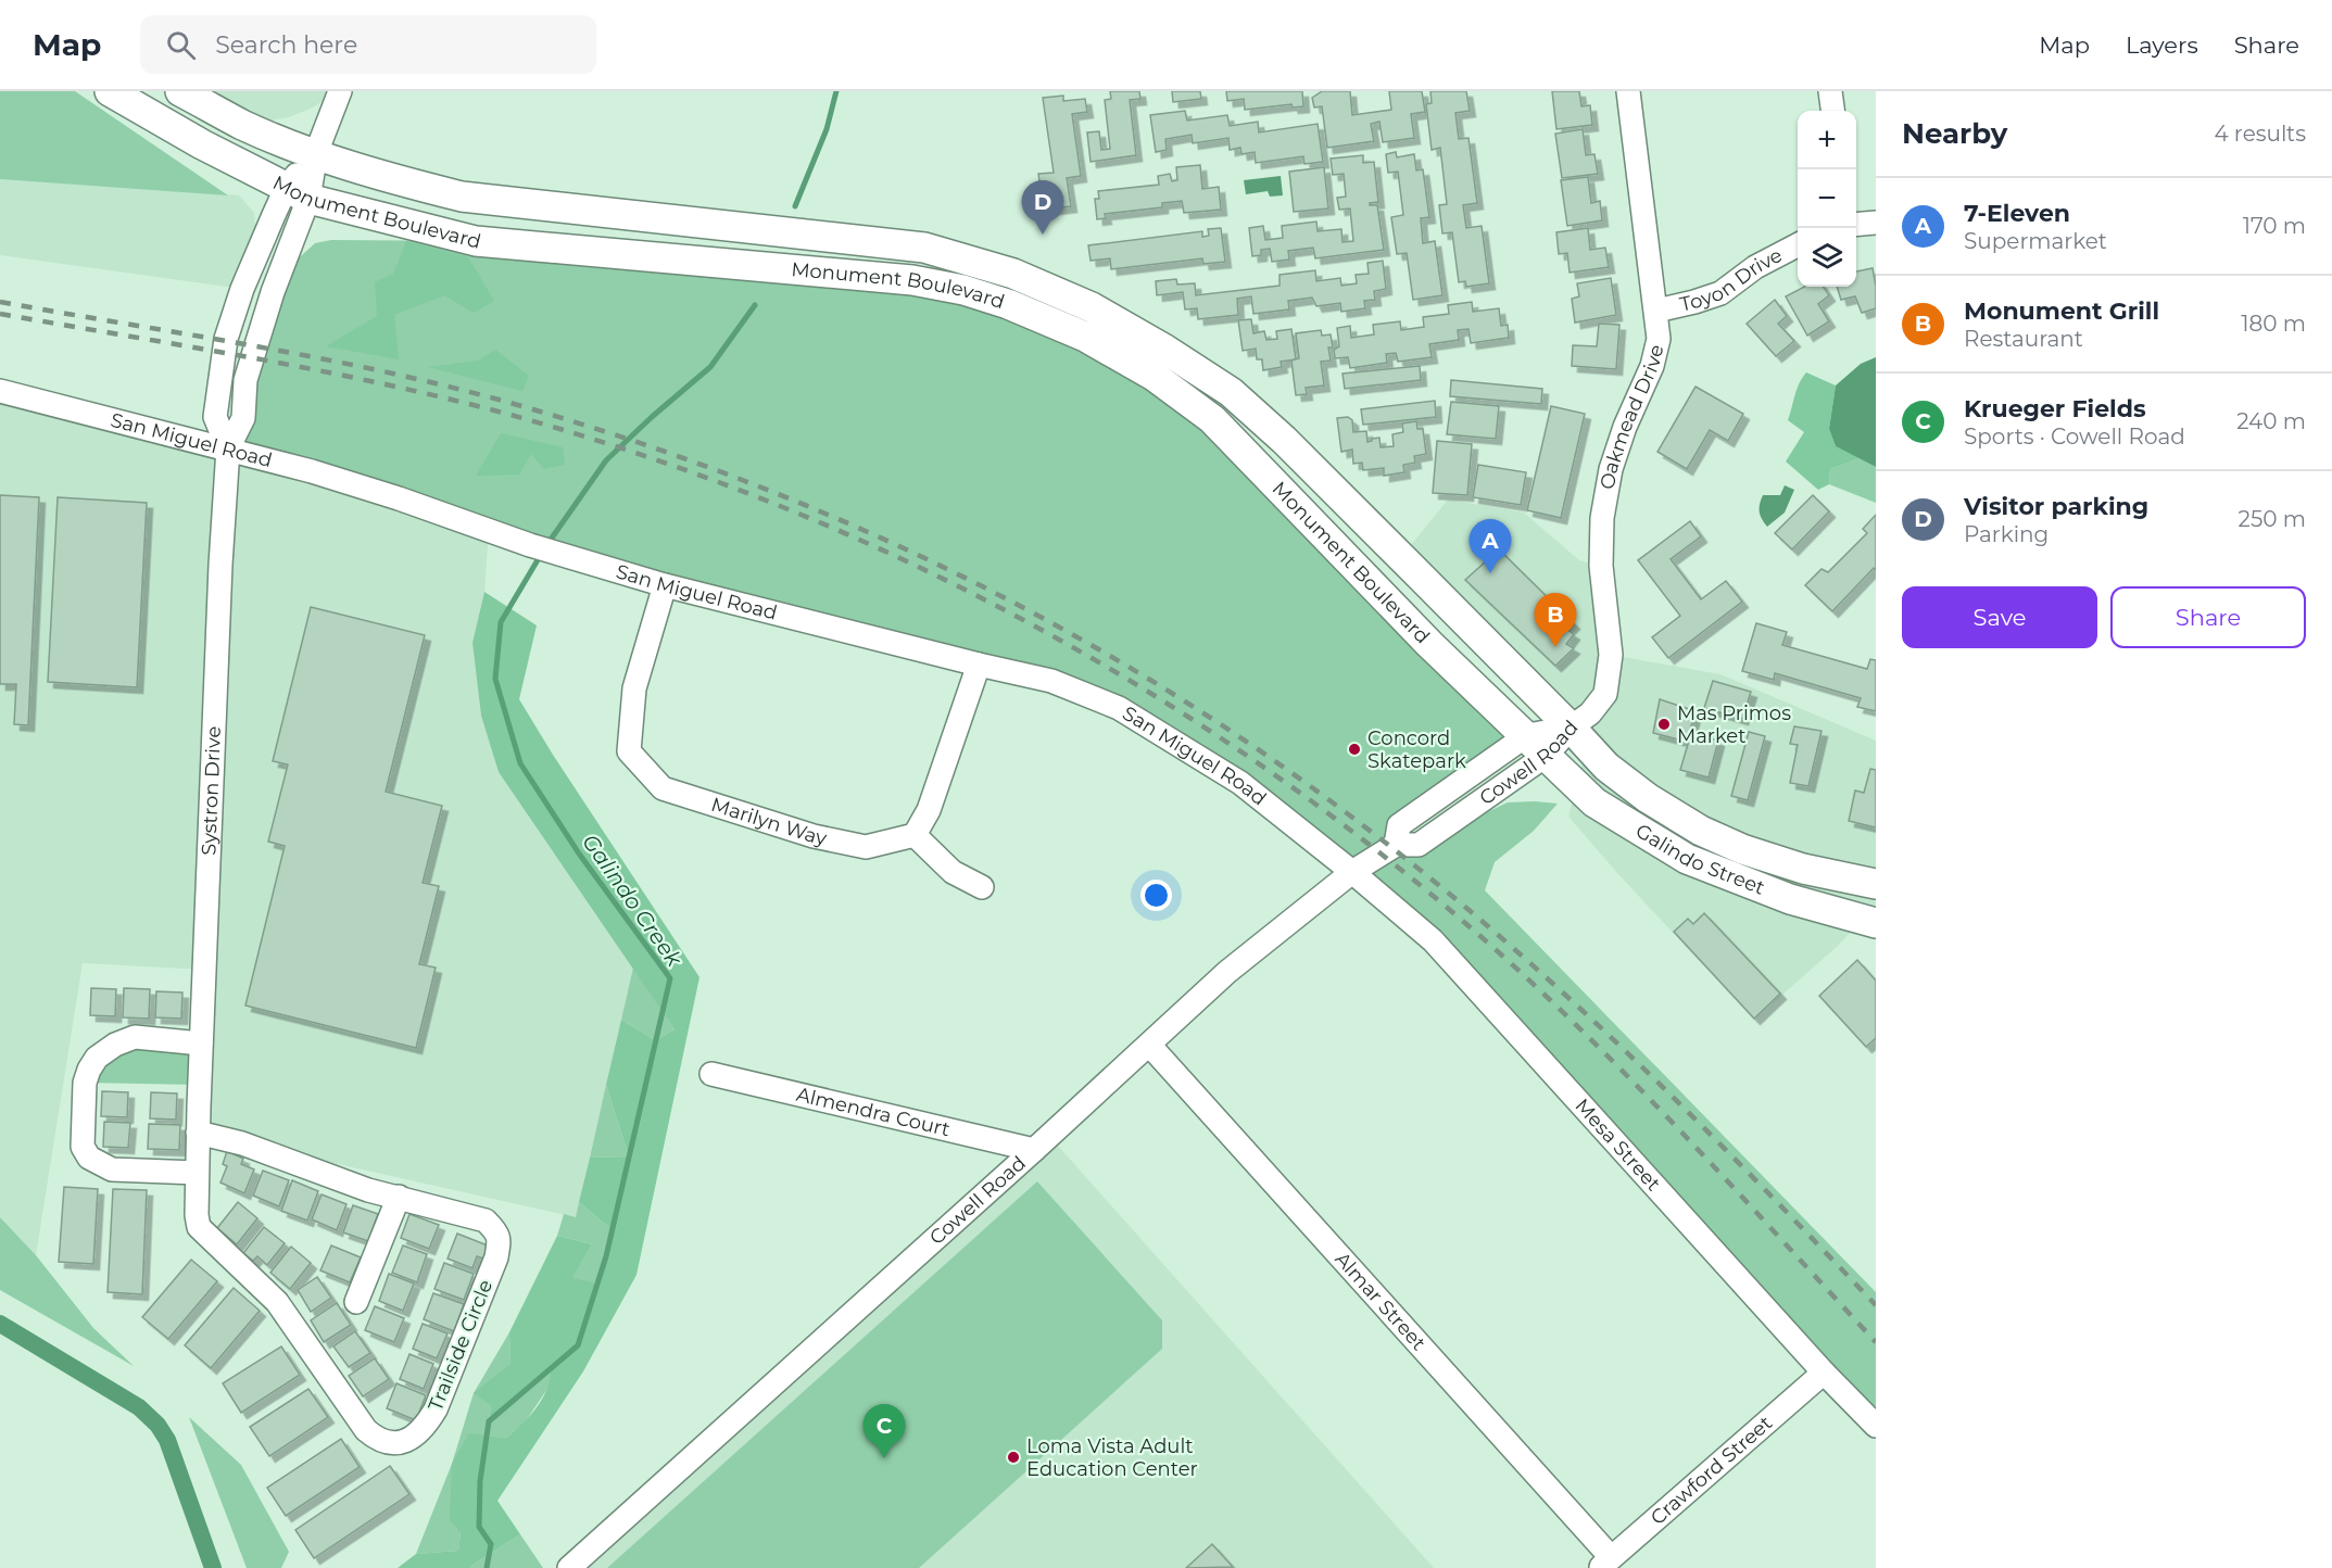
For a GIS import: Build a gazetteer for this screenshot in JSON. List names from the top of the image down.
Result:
{
  "streets": {
    "main road": ["Monument Boulevard", "Galindo Street"],
    "street": [
      "Toyon Drive",
      "Oakmead Drive",
      "San Miguel Road",
      "Cowell Road",
      "Systron Drive",
      "Marilyn Way",
      "Almendra Court",
      "Mesa Street",
      "Almar Street",
      "Trailside Circle",
      "Crawford Street"
    ]
  },
  "crossings": [
    ["Monument Boulevard", "Oakmead Drive"],
    ["Monument Boulevard", "Cowell Road"],
    ["Monument Boulevard", "Systron Drive"],
    ["Monument Boulevard", "Galindo Street"],
    ["Toyon Drive", "Oakmead Drive"],
    ["Oakmead Drive", "Cowell Road"],
    ["Oakmead Drive", "Galindo Street"],
    ["San Miguel Road", "Cowell Road"],
    ["San Miguel Road", "Systron Drive"],
    ["San Miguel Road", "Marilyn Way"],
    ["San Miguel Road", "Mesa Street"],
    ["Cowell Road", "Galindo Street"],
    ["Cowell Road", "Almendra Court"],
    ["Cowell Road", "Mesa Street"],
    ["Cowell Road", "Almar Street"],
    ["Systron Drive", "Trailside Circle"],
    ["Mesa Street", "Crawford Street"],
    ["Almar Street", "Crawford Street"]
  ],
  "water": ["Galindo Creek"],
  "places": ["Mas Primos Market", "Concord Skatepark", "Loma Vista Adult Education Center"],
  "page": {
    "header": "Map",
    "search": "Search here",
    "nav": ["Map", "Layers", "Share"],
    "heading": ["Nearby", "4 results"],
    "map_buttons": ["+", "−"],
    "list": [
      {
        "mark": "A",
        "name": "7-Eleven",
        "note": "Supermarket",
        "value": "170 m"
      },
      {
        "mark": "B",
        "name": "Monument Grill",
        "note": "Restaurant",
        "value": "180 m"
      },
      {
        "mark": "C",
        "name": "Krueger Fields",
        "note": "Sports · Cowell Road",
        "value": "240 m"
      },
      {
        "mark": "D",
        "name": "Visitor parking",
        "note": "Parking",
        "value": "250 m"
      }
    ],
    "pins": [
      "D",
      "A",
      "B",
      "C"
    ],
    "buttons": ["Save", "Share"]
  }
}
